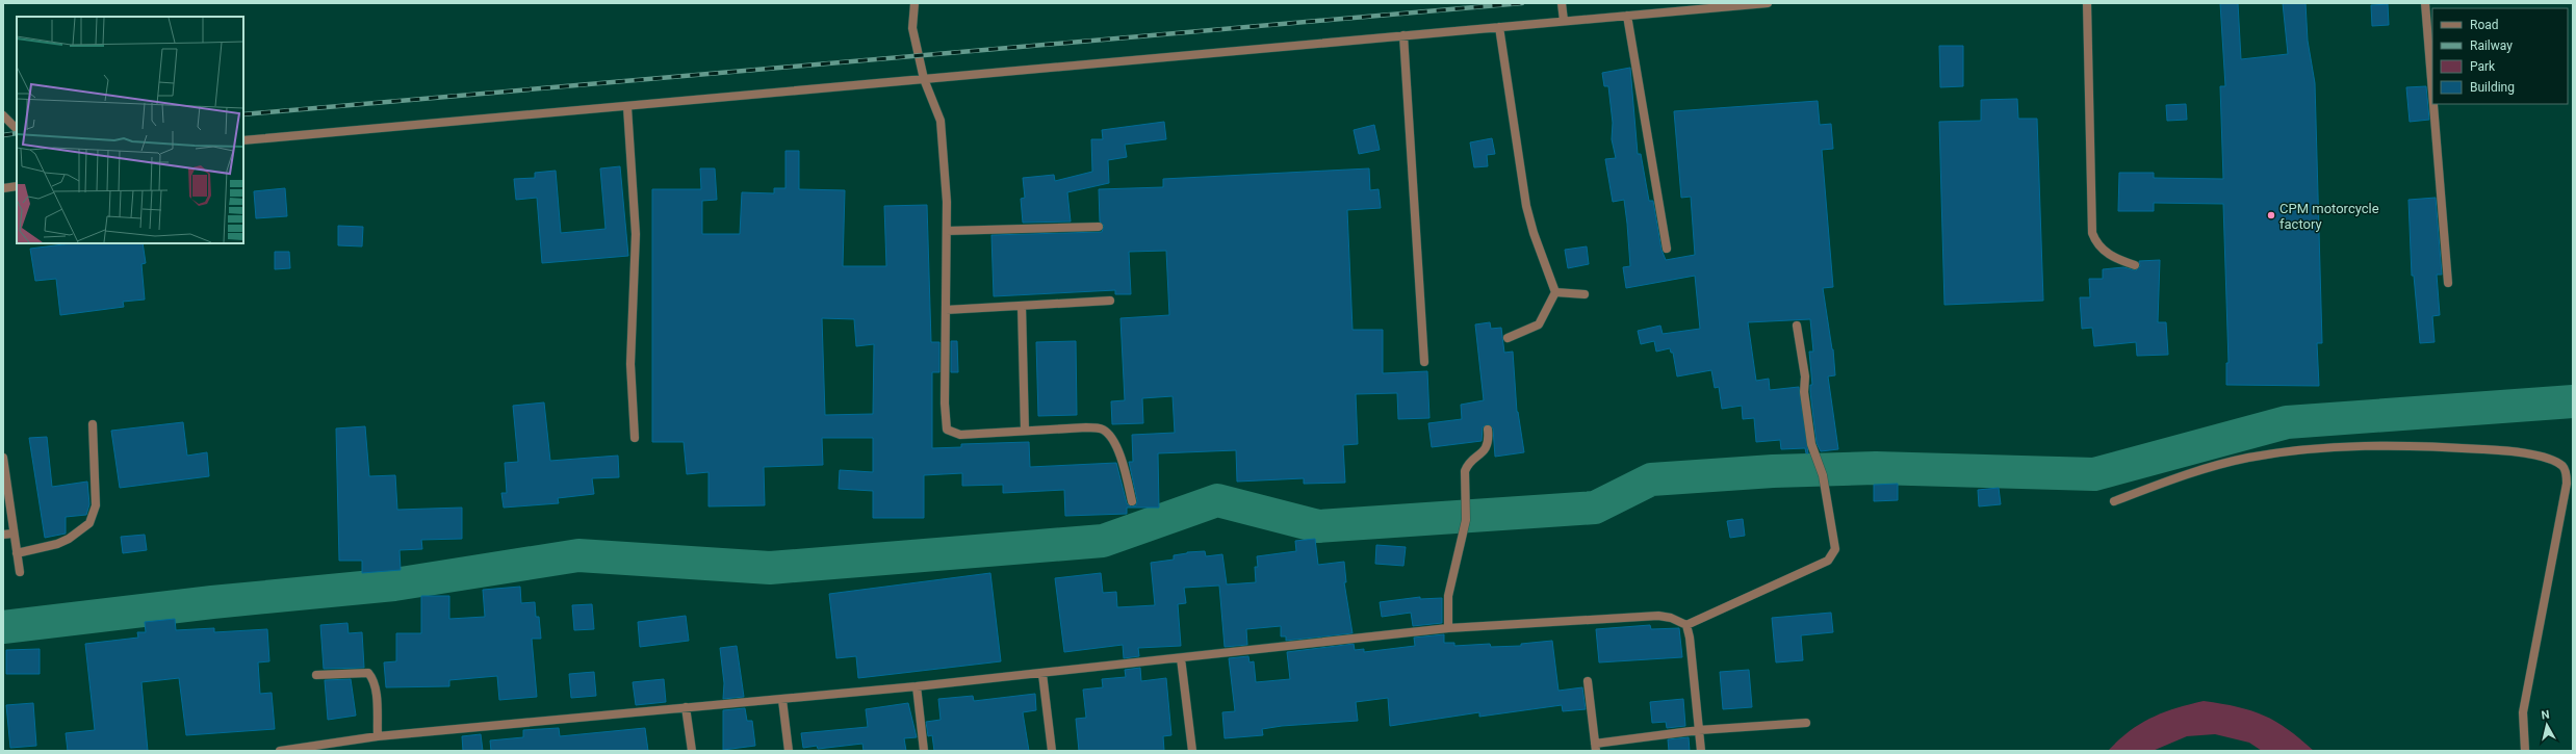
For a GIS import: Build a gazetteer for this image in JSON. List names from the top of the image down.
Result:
{
  "places": ["CPM motorcycle factory"],
  "legend": [
    "Road",
    "Railway",
    "Park",
    "Building"
  ],
  "north": "top"
}
